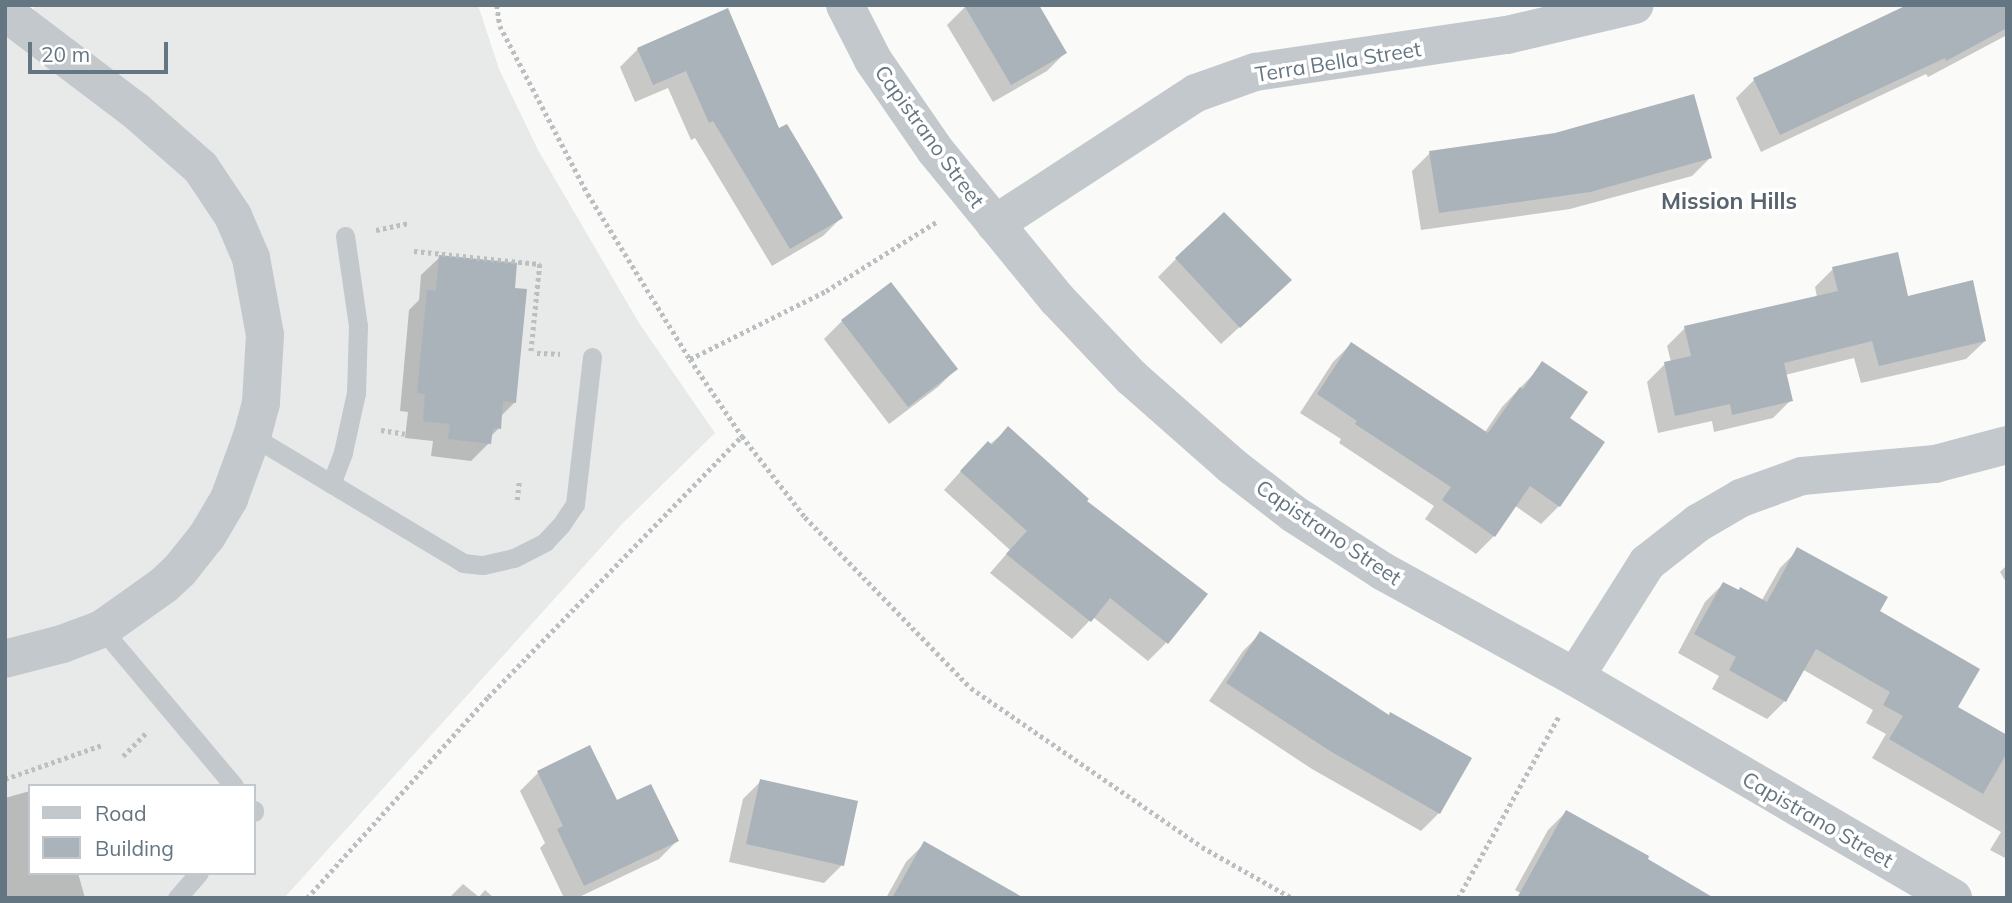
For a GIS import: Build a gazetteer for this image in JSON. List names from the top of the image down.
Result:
{
  "streets": {
    "street": ["Terra Bella Street", "Capistrano Street"]
  },
  "crossings": [
    ["Terra Bella Street", "Capistrano Street"]
  ],
  "districts": ["Mission Hills"],
  "legend": ["Road", "Building"],
  "scale_bar": "20 m"
}
